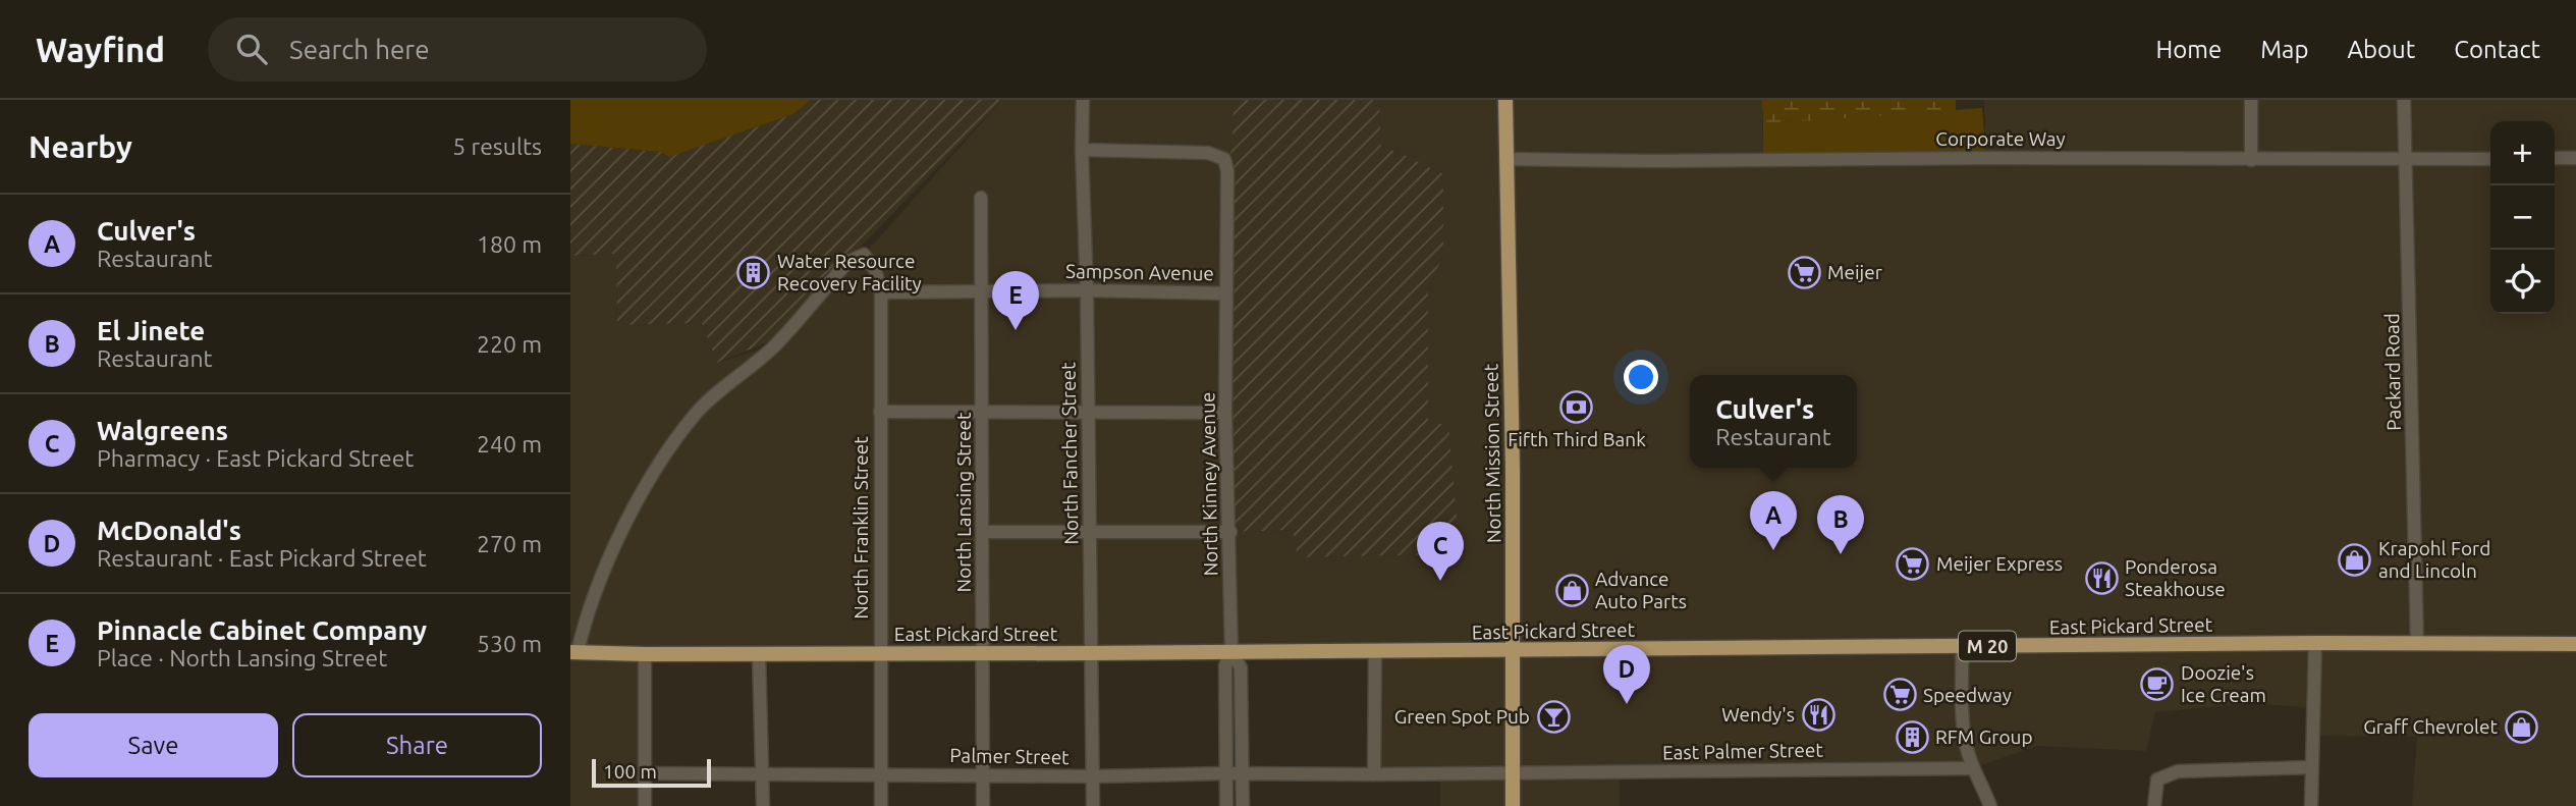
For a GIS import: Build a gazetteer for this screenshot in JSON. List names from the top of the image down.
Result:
{
  "streets": {
    "main road": ["North Mission Street", "East Pickard Street", "M 20"],
    "street": [
      "Corporate Way",
      "Sampson Avenue",
      "Packard Road",
      "North Fancher Street",
      "North Kinney Avenue",
      "North Lansing Street",
      "North Franklin Street",
      "East Palmer Street",
      "Palmer Street"
    ]
  },
  "crossings": [
    ["Corporate Way", "Packard Road"],
    ["Corporate Way", "North Mission Street"],
    ["Sampson Avenue", "North Fancher Street"],
    ["Sampson Avenue", "North Kinney Avenue"],
    ["Sampson Avenue", "North Lansing Street"],
    ["Sampson Avenue", "North Franklin Street"],
    ["Packard Road", "East Pickard Street"],
    ["North Fancher Street", "North Kinney Avenue"],
    ["North Fancher Street", "East Pickard Street"],
    ["North Fancher Street", "Palmer Street"],
    ["North Mission Street", "East Pickard Street"],
    ["North Mission Street", "East Palmer Street"],
    ["North Kinney Avenue", "East Pickard Street"],
    ["North Kinney Avenue", "Palmer Street"],
    ["North Lansing Street", "East Pickard Street"],
    ["North Lansing Street", "Palmer Street"],
    ["North Franklin Street", "East Pickard Street"],
    ["North Franklin Street", "Palmer Street"],
    ["East Palmer Street", "Palmer Street"]
  ],
  "places": {
    "building": ["Water Resource Recovery Facility", "RFM Group"],
    "supermarket": ["Meijer", "Meijer Express", "Speedway"],
    "bank": ["Fifth Third Bank"],
    "shop": ["Krapohl Ford and Lincoln", "Advance Auto Parts", "Graff Chevrolet"],
    "restaurant": ["Ponderosa Steakhouse", "Wendy's"],
    "cafe": ["Doozie's Ice Cream"],
    "bar": ["Green Spot Pub"]
  },
  "scale_bar": "100 m",
  "page": {
    "header": "Wayfind",
    "search": "Search here",
    "nav": [
      "Home",
      "Map",
      "About",
      "Contact"
    ],
    "heading": ["Nearby", "5 results"],
    "map_buttons": ["+", "−"],
    "list": [
      {
        "mark": "A",
        "name": "Culver's",
        "note": "Restaurant",
        "value": "180 m"
      },
      {
        "mark": "B",
        "name": "El Jinete",
        "note": "Restaurant",
        "value": "220 m"
      },
      {
        "mark": "C",
        "name": "Walgreens",
        "note": "Pharmacy · East Pickard Street",
        "value": "240 m"
      },
      {
        "mark": "D",
        "name": "McDonald's",
        "note": "Restaurant · East Pickard Street",
        "value": "270 m"
      },
      {
        "mark": "E",
        "name": "Pinnacle Cabinet Company",
        "note": "Place · North Lansing Street",
        "value": "530 m"
      }
    ],
    "pins": [
      "E",
      "A",
      "B",
      "C",
      "D"
    ],
    "popup": ["Culver's", "Restaurant"],
    "buttons": ["Save", "Share"],
    "scale": "100 m"
  }
}
